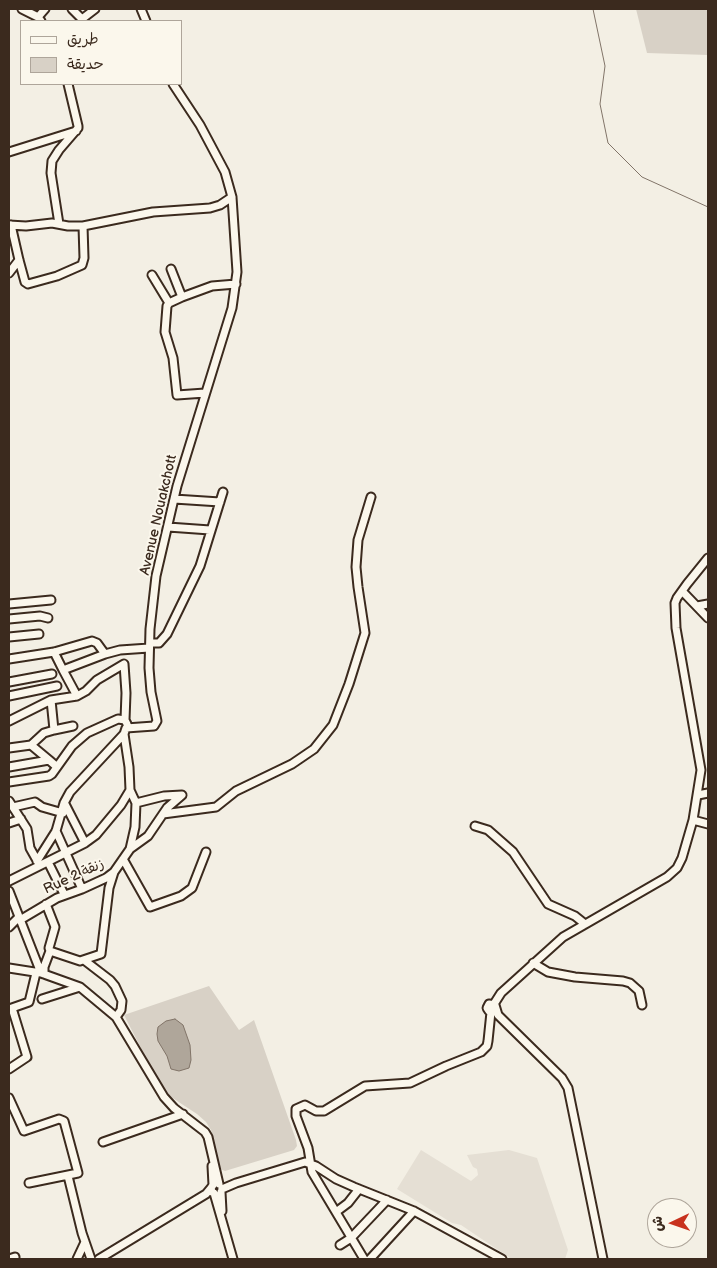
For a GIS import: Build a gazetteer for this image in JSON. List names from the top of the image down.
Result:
{
  "streets": {
    "street": ["Avenue Nouakchott", "Rue 2 زنقة"]
  },
  "legend": ["طريق", "حديقة"],
  "north": "left"
}
